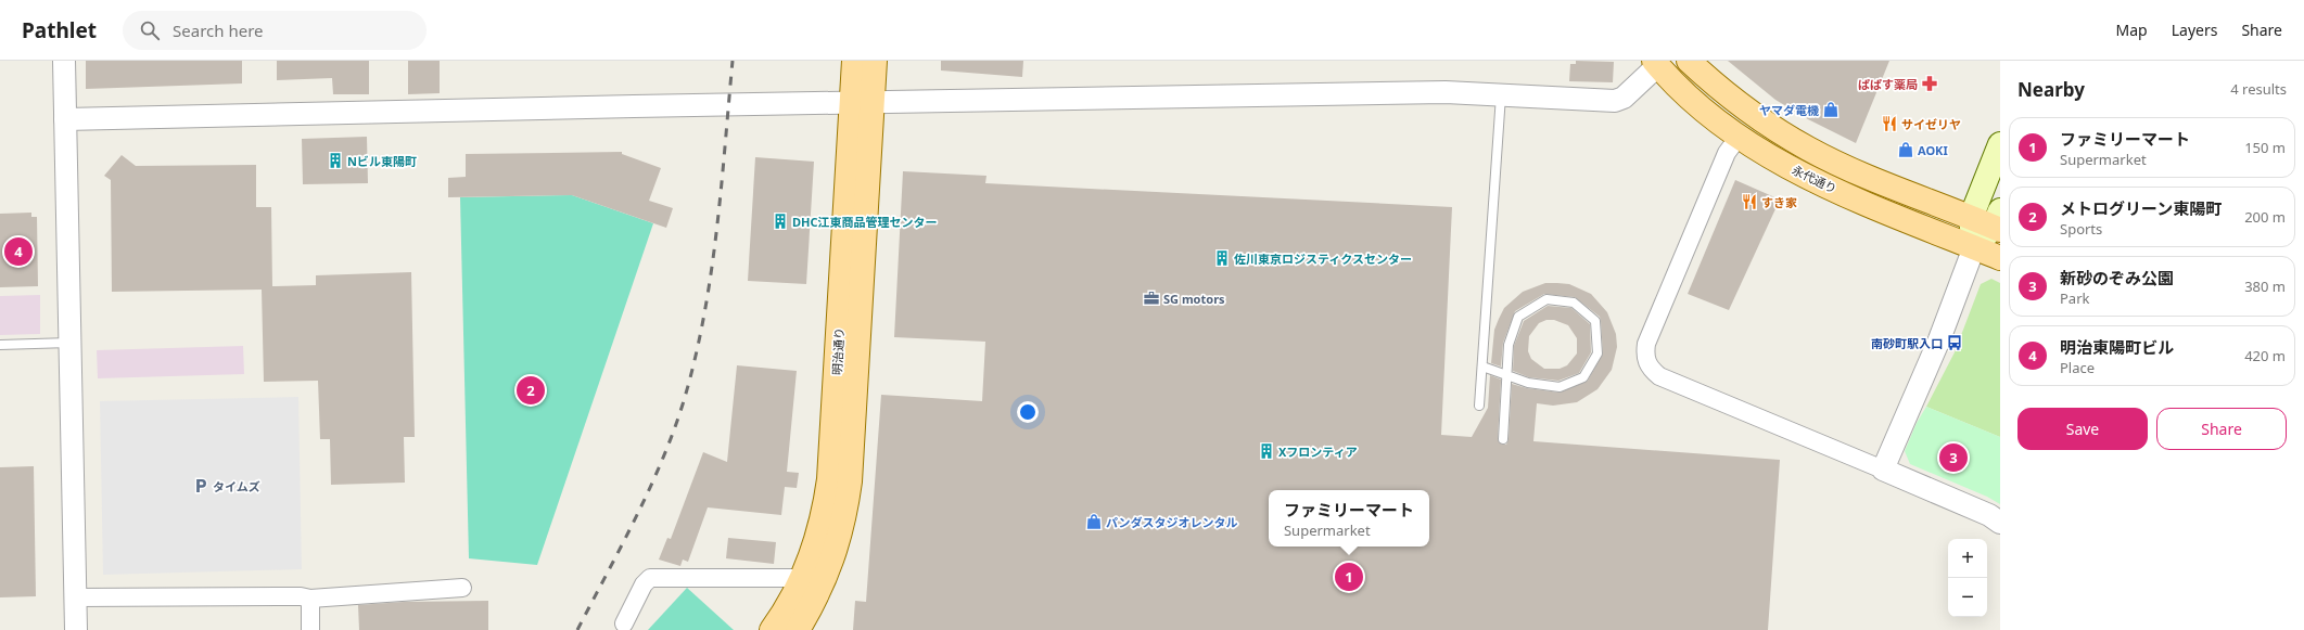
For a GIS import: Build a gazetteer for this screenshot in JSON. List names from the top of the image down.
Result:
{
  "streets": {
    "main road": ["永代通り", "明治通り"]
  },
  "places": {
    "pharmacy": ["ぱぱす薬局"],
    "shop": ["ヤマダ電機", "AOKI", "パンダスタジオレンタル"],
    "restaurant": ["サイゼリヤ", "すき家"],
    "building": [
      "Nビル東陽町",
      "DHC江東商品管理センター",
      "佐川東京ロジスティクスセンター",
      "Xフロンティア"
    ],
    "office": ["SG motors"],
    "bus stop": ["南砂町駅入口"],
    "parking": ["タイムズ"]
  },
  "page": {
    "header": "Pathlet",
    "search": "Search here",
    "nav": ["Map", "Layers", "Share"],
    "heading": ["Nearby", "4 results"],
    "list": [
      {
        "mark": "1",
        "name": "ファミリーマート",
        "note": "Supermarket",
        "value": "150 m"
      },
      {
        "mark": "2",
        "name": "メトログリーン東陽町",
        "note": "Sports",
        "value": "200 m"
      },
      {
        "mark": "3",
        "name": "新砂のぞみ公園",
        "note": "Park",
        "value": "380 m"
      },
      {
        "mark": "4",
        "name": "明治東陽町ビル",
        "note": "Place",
        "value": "420 m"
      }
    ],
    "pins": [
      "4",
      "2",
      "3",
      "1"
    ],
    "buttons": ["Save", "Share"],
    "popup": ["ファミリーマート", "Supermarket"],
    "map_buttons": ["+", "−"]
  }
}
